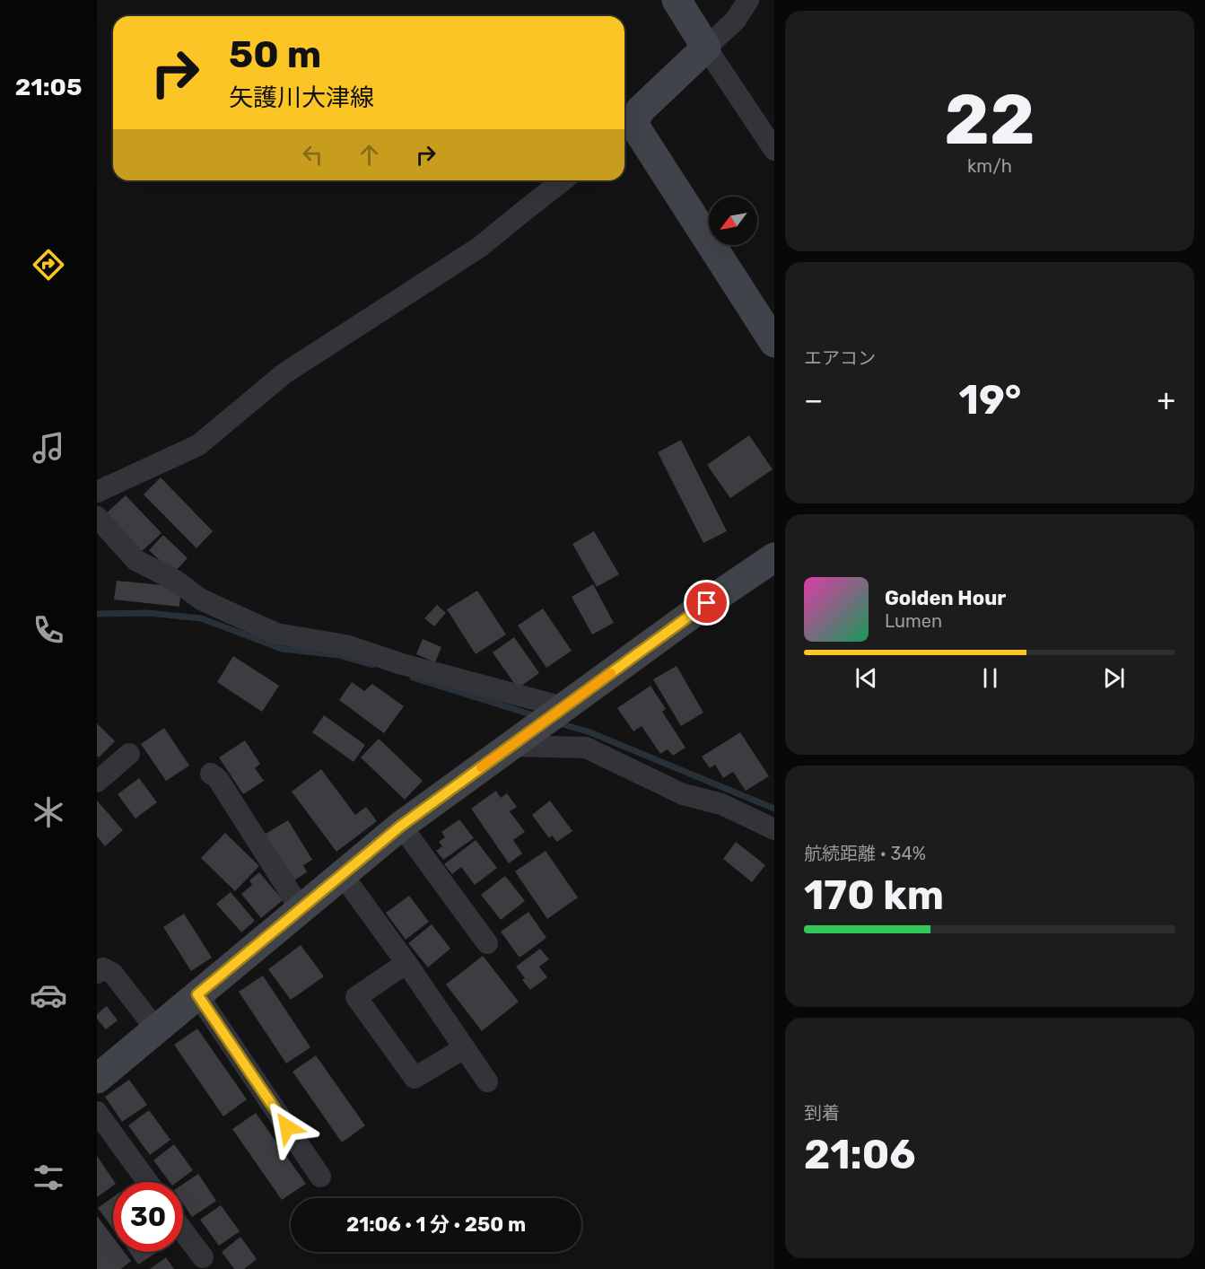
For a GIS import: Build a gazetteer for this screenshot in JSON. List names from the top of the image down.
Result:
{
  "north": "bottom left",
  "page": {
    "tabs": "21:05",
    "tile": [
      ["22", "km/h"],
      "エアコン",
      ["航続距離 · 34%", "170 km"],
      ["到着", "21:06"]
    ],
    "turn": ["50 m", "矢護川大津線"],
    "heat": ["−", "19°", "+"],
    "song": ["Golden Hour", "Lumen"],
    "limit": "30",
    "trip": "21:06 · 1 分 · 250 m"
  }
}
